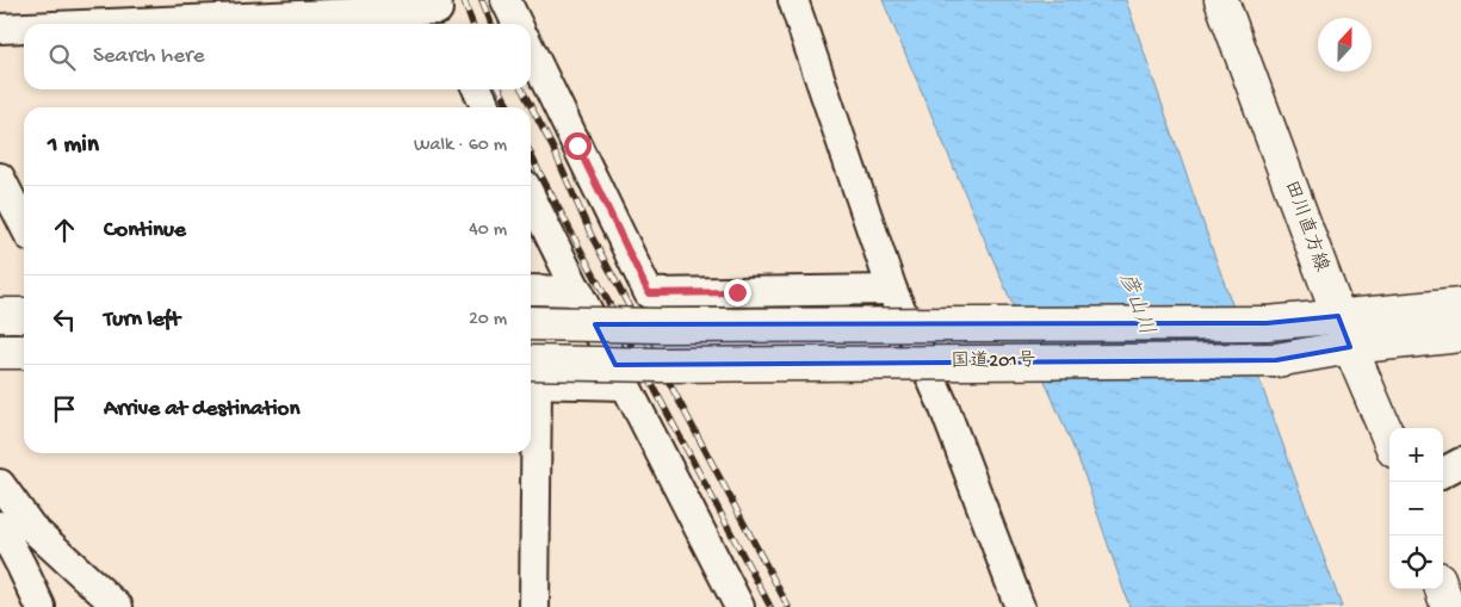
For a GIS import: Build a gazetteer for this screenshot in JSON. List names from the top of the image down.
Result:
{
  "streets": {
    "main road": ["田川直方線", "国道201号"]
  },
  "crossings": [
    ["田川直方線", "国道201号"]
  ],
  "water": ["彦山川"],
  "north": "top",
  "page": {
    "search": "Search here",
    "heading": ["1 min", "Walk · 60 m"],
    "list": [
      ["Continue", "40 m"],
      ["Turn left", "20 m"],
      "Arrive at destination"
    ],
    "map_buttons": ["+", "−"]
  }
}
